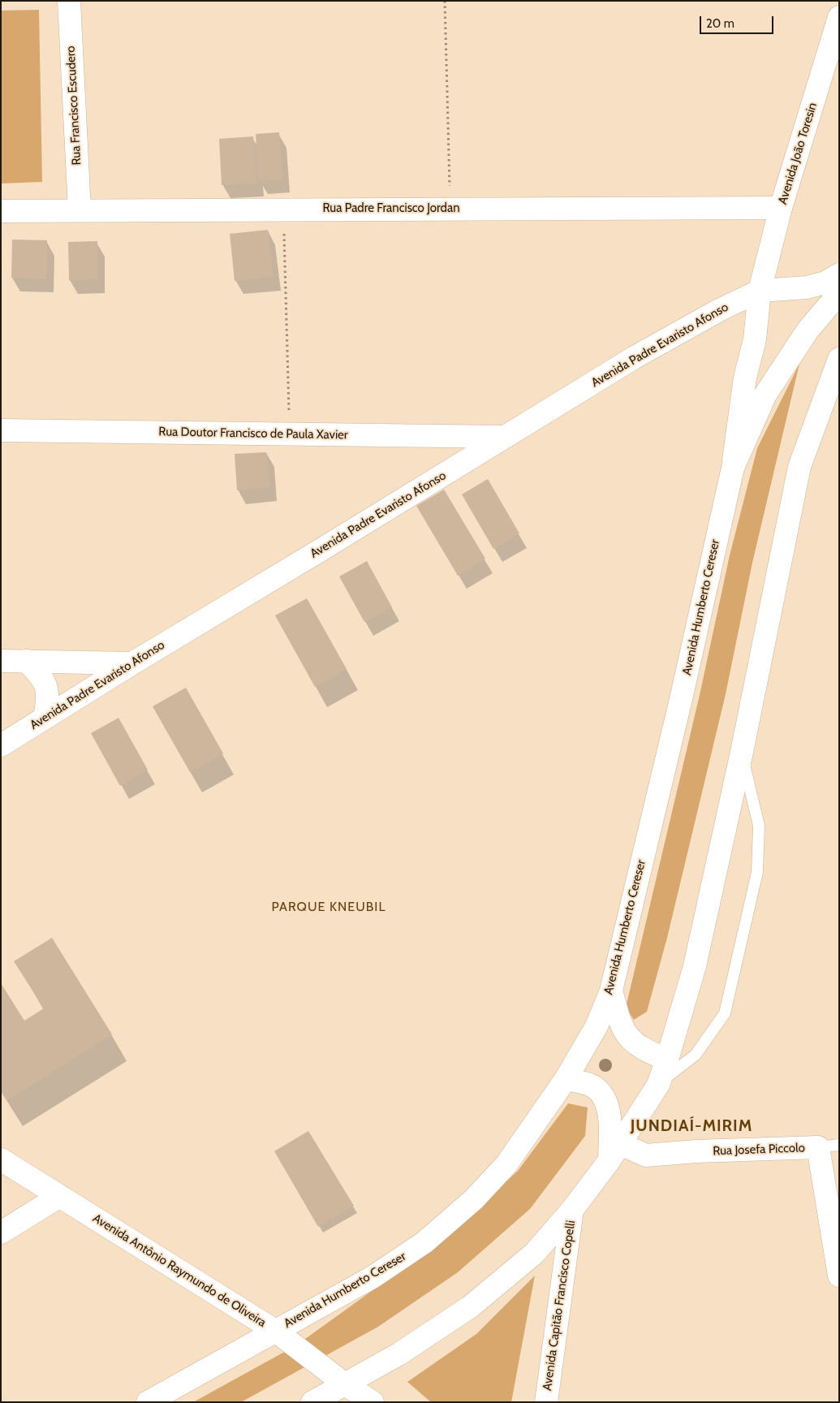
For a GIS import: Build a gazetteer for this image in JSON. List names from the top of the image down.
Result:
{
  "streets": {
    "street": [
      "Rua Francisco Escudero",
      "Avenida João Toresin",
      "Rua Padre Francisco Jordan",
      "Avenida Padre Evaristo Afonso",
      "Rua Doutor Francisco de Paula Xavier",
      "Avenida Humberto Cereser",
      "Rua Josefa Piccolo",
      "Avenida Antônio Raymundo de Oliveira",
      "Avenida Capitão Francisco Copelli"
    ]
  },
  "crossings": [
    ["Rua Francisco Escudero", "Rua Padre Francisco Jordan"],
    ["Avenida João Toresin", "Rua Padre Francisco Jordan"],
    ["Avenida João Toresin", "Avenida Padre Evaristo Afonso"],
    ["Avenida João Toresin", "Avenida Humberto Cereser"],
    ["Avenida Padre Evaristo Afonso", "Rua Doutor Francisco de Paula Xavier"],
    ["Avenida Humberto Cereser", "Avenida Antônio Raymundo de Oliveira"]
  ],
  "districts": ["PARQUE KNEUBIL", "JUNDIAÍ-MIRIM"],
  "scale_bar": "20 m"
}
